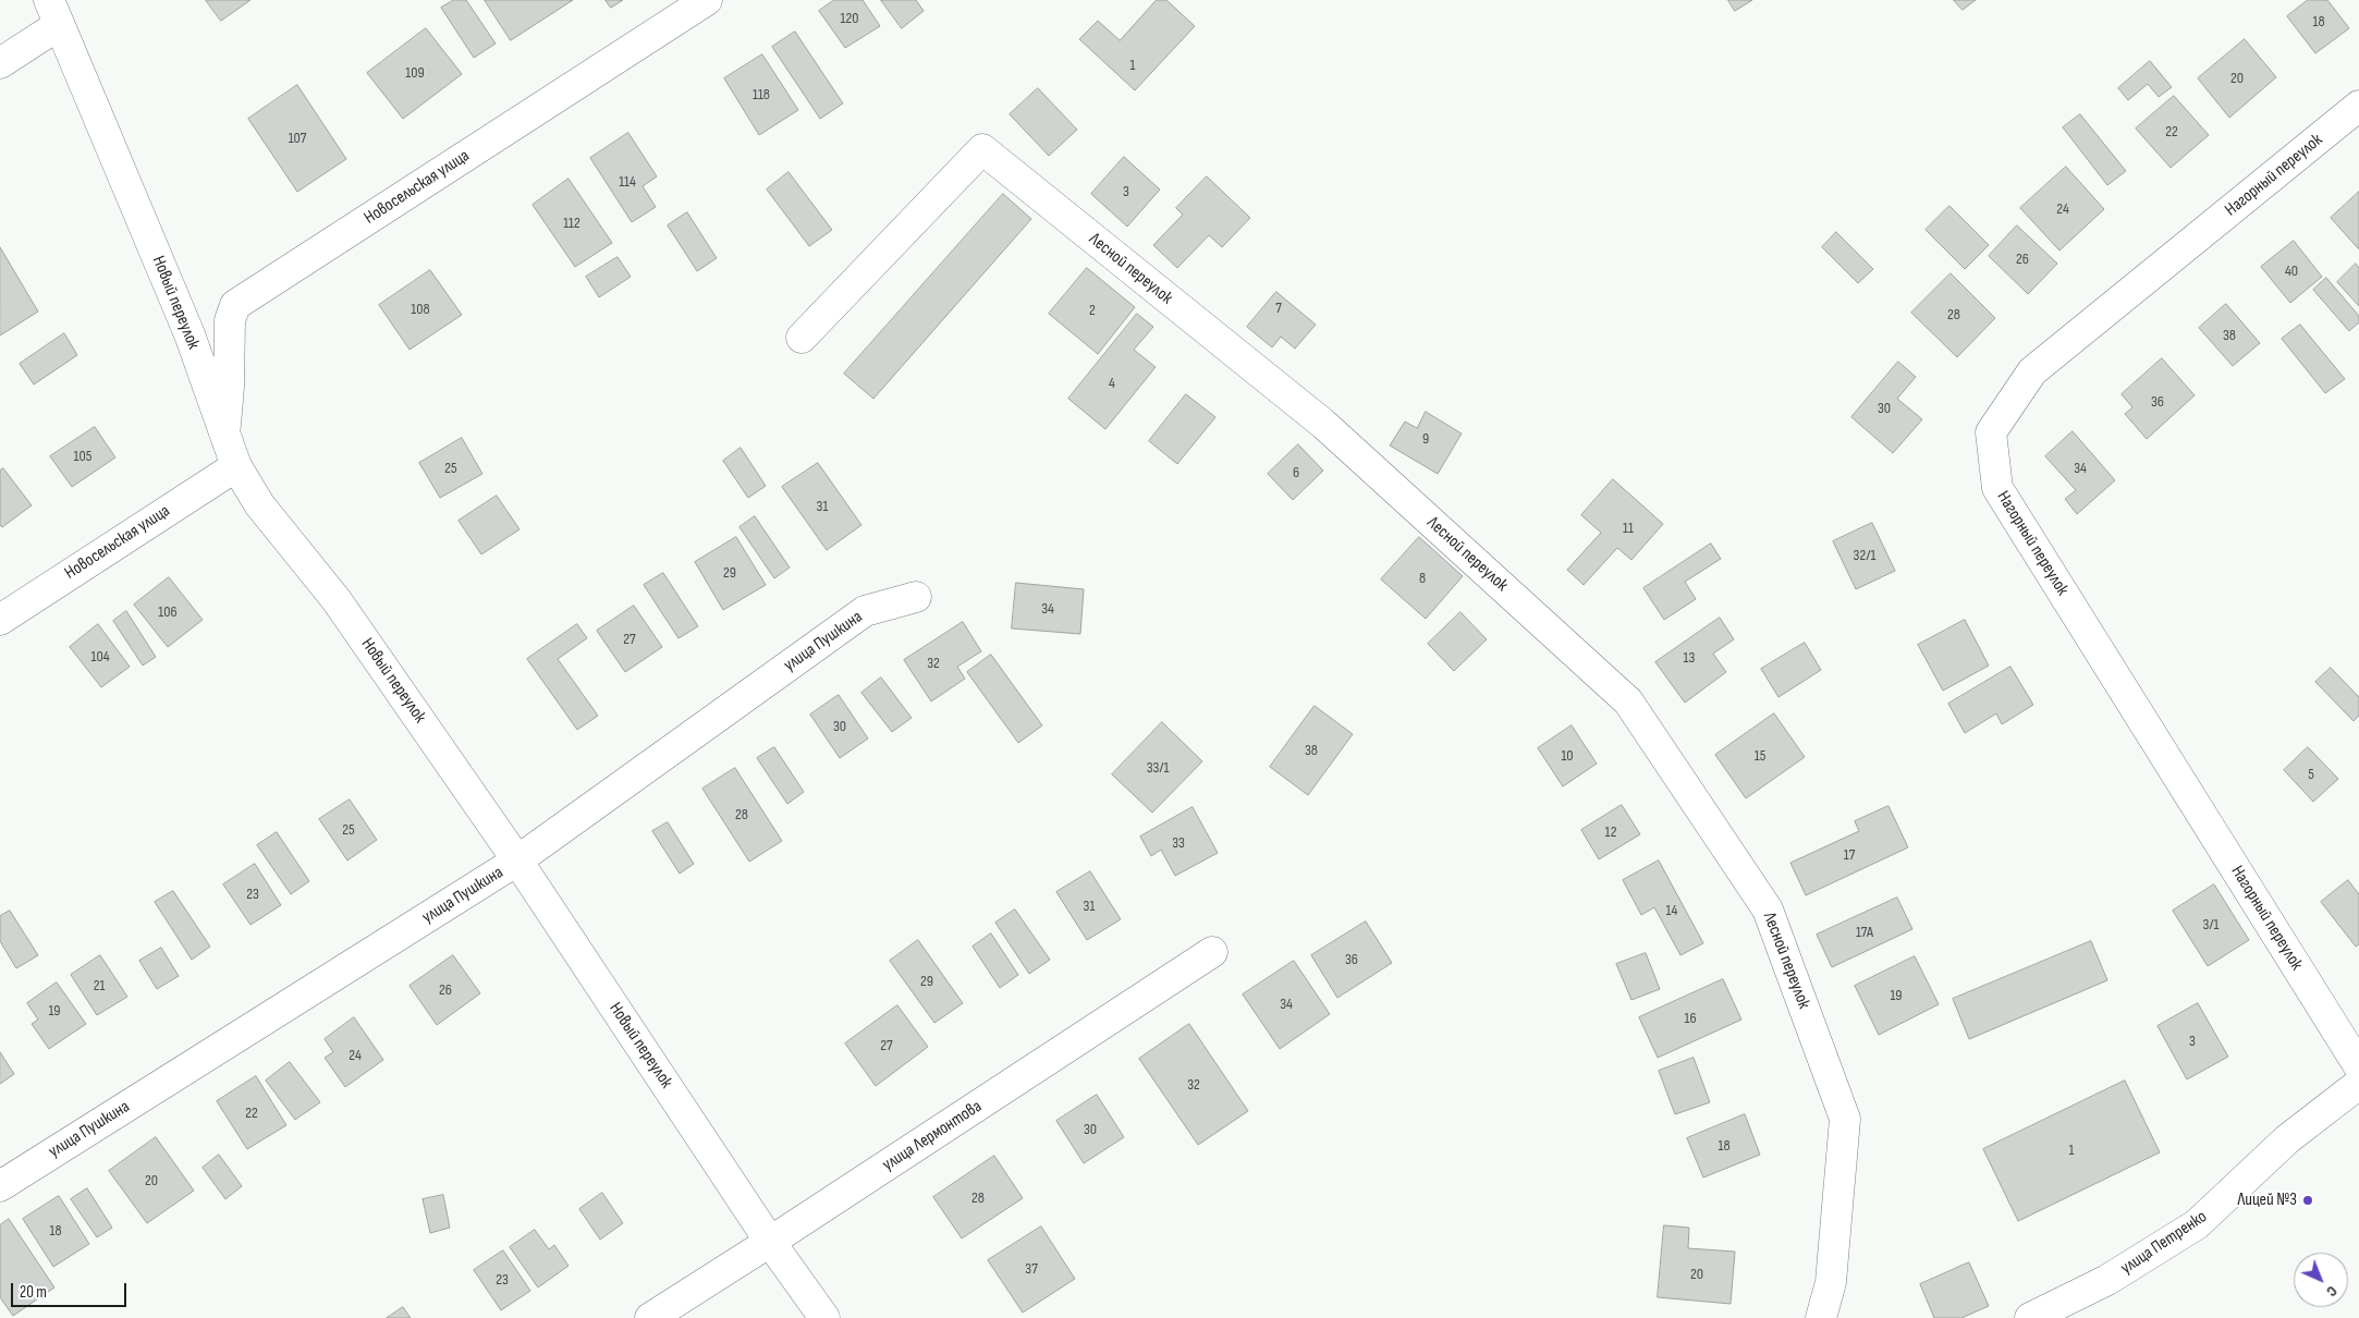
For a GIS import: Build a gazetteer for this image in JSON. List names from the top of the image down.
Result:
{
  "streets": {
    "street": [
      "Нагорный переулок",
      "Новосельская улица",
      "Лесной переулок",
      "Новый переулок",
      "улица Пушкина",
      "улица Лермонтова",
      "улица Петренко"
    ]
  },
  "crossings": [
    ["Новосельская улица", "Новый переулок"],
    ["Новый переулок", "улица Пушкина"],
    ["Новый переулок", "улица Лермонтова"]
  ],
  "places": ["Лицей №3"],
  "house_numbers": [
    "120",
    "18",
    "1",
    "109",
    "20",
    "118",
    "22",
    "107",
    "114",
    "3",
    "24",
    "112",
    "26",
    "40",
    "7",
    "108",
    "2",
    "28",
    "38",
    "4",
    "36",
    "30",
    "9",
    "105",
    "25",
    "34",
    "6",
    "31",
    "11",
    "32/1",
    "29",
    "8",
    "34",
    "106",
    "27",
    "104",
    "13",
    "32",
    "30",
    "38",
    "10",
    "15",
    "33/1",
    "5",
    "28",
    "25",
    "12",
    "33",
    "17",
    "23",
    "31",
    "14",
    "3/1",
    "17А",
    "36",
    "29",
    "21",
    "26",
    "19",
    "34",
    "19",
    "16",
    "3",
    "27",
    "24",
    "32",
    "22",
    "30",
    "18",
    "1",
    "20",
    "28",
    "18",
    "37",
    "20",
    "23"
  ],
  "scale_bar": "20 m",
  "north": "bottom right"
}
